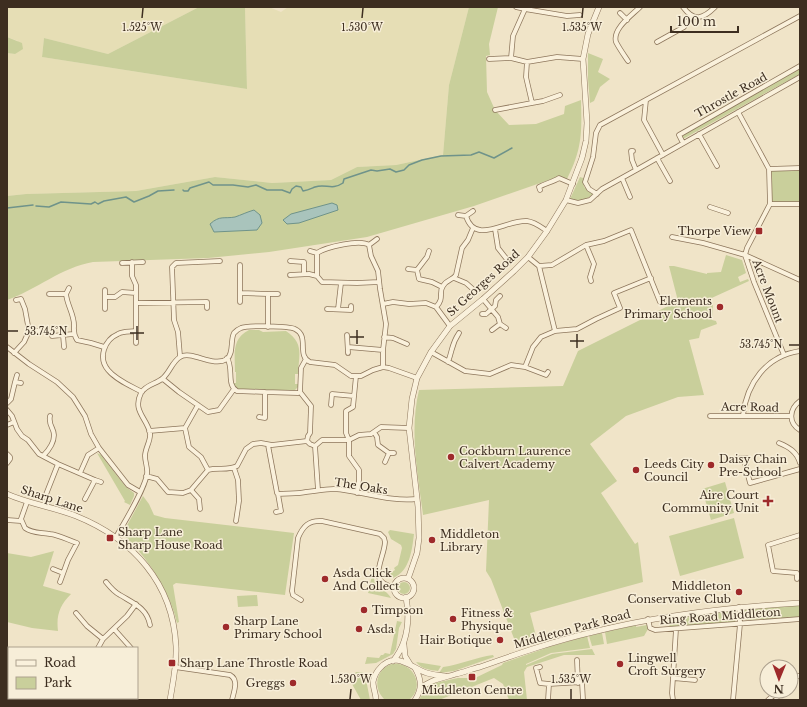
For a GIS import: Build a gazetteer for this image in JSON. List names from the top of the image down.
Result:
{
  "streets": {
    "street": [
      "Throstle Road",
      "St Georges Road",
      "Acre Mount",
      "Acre Road",
      "The Oaks",
      "Sharp Lane",
      "Ring Road Middleton",
      "Middleton Park Road"
    ]
  },
  "crossings": [
    ["Throstle Road", "St Georges Road"],
    ["St Georges Road", "The Oaks"],
    ["St Georges Road", "Middleton Park Road"],
    ["Ring Road Middleton", "Middleton Park Road"]
  ],
  "places": {
    "transit": [
      "Thorpe View",
      "Sharp Lane Sharp House Road",
      "Sharp Lane Throstle Road",
      "Middleton Centre"
    ],
    "other": [
      "Elements Primary School",
      "Cockburn Laurence Calvert Academy",
      "Daisy Chain Pre-School",
      "Leeds City Council",
      "Middleton Library",
      "Asda Click And Collect",
      "Middleton Conservative Club",
      "Timpson",
      "Fitness & Physique",
      "Sharp Lane Primary School",
      "Asda",
      "Hair Botique",
      "Lingwell Croft Surgery",
      "Greggs"
    ],
    "health": ["Aire Court Community Unit"]
  },
  "legend": ["Road", "Park"],
  "scale_bar": "100 m",
  "north": "bottom",
  "coordinates": [
    "1.525°W",
    "1.530°W",
    "1.535°W",
    "53.745°N"
  ]
}
